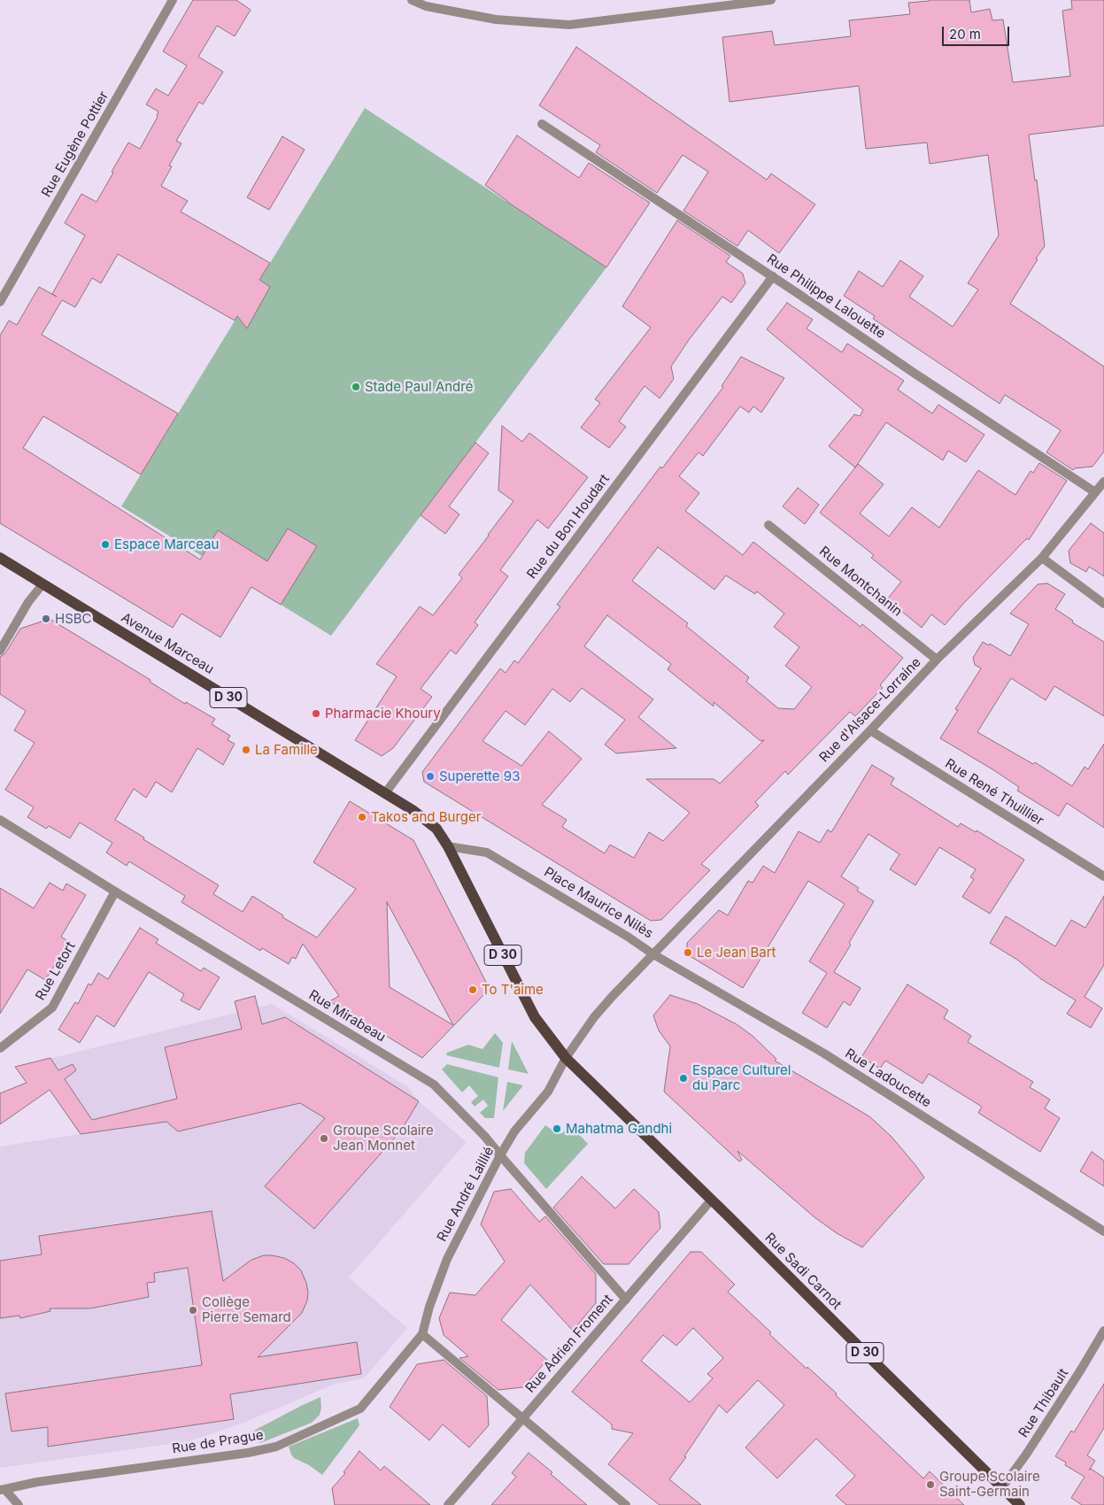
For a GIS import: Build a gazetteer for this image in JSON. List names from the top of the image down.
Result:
{
  "streets": {
    "main road": ["Avenue Marceau", "D 30", "Rue Sadi Carnot"],
    "street": [
      "Rue Eugène Pottier",
      "Rue Philippe Lalouette",
      "Rue du Bon Houdart",
      "Rue Montchanin",
      "Rue d'Alsace-Lorraine",
      "Rue René Thuillier",
      "Place Maurice Nilès",
      "Rue Letort",
      "Rue Mirabeau",
      "Rue Ladoucette",
      "Rue André Laillié",
      "Rue Adrien Froment",
      "Rue Thibault",
      "Rue de Prague"
    ]
  },
  "crossings": [
    ["Rue Philippe Lalouette", "Rue du Bon Houdart"],
    ["Rue Philippe Lalouette", "Rue d'Alsace-Lorraine"],
    ["Rue du Bon Houdart", "Avenue Marceau"],
    ["Rue Montchanin", "Rue d'Alsace-Lorraine"],
    ["Avenue Marceau", "D 30"],
    ["Avenue Marceau", "Place Maurice Nilès"],
    ["D 30", "Place Maurice Nilès"],
    ["D 30", "Rue André Laillié"],
    ["D 30", "Rue Sadi Carnot"],
    ["Rue d'Alsace-Lorraine", "Rue René Thuillier"],
    ["Rue d'Alsace-Lorraine", "Place Maurice Nilès"],
    ["Rue d'Alsace-Lorraine", "Rue Ladoucette"],
    ["Place Maurice Nilès", "Rue Ladoucette"],
    ["Place Maurice Nilès", "Rue André Laillié"],
    ["Place Maurice Nilès", "Rue Sadi Carnot"],
    ["Rue Letort", "Rue Mirabeau"],
    ["Rue Mirabeau", "Rue André Laillié"],
    ["Rue Mirabeau", "Rue Adrien Froment"],
    ["Rue André Laillié", "Rue Sadi Carnot"],
    ["Rue André Laillié", "Rue de Prague"],
    ["Rue Sadi Carnot", "Rue Adrien Froment"],
    ["Rue Sadi Carnot", "Rue Thibault"]
  ],
  "places": [
    "Stade Paul André",
    "Espace Marceau",
    "HSBC",
    "Pharmacie Khoury",
    "La Famille",
    "Superette 93",
    "Takos and Burger",
    "Le Jean Bart",
    "To T'aime",
    "Espace Culturel du Parc",
    "Mahatma Gandhi",
    "Groupe Scolaire Jean Monnet",
    "Collège Pierre Semard",
    "Groupe Scolaire Saint-Germain"
  ],
  "scale_bar": "20 m"
}
